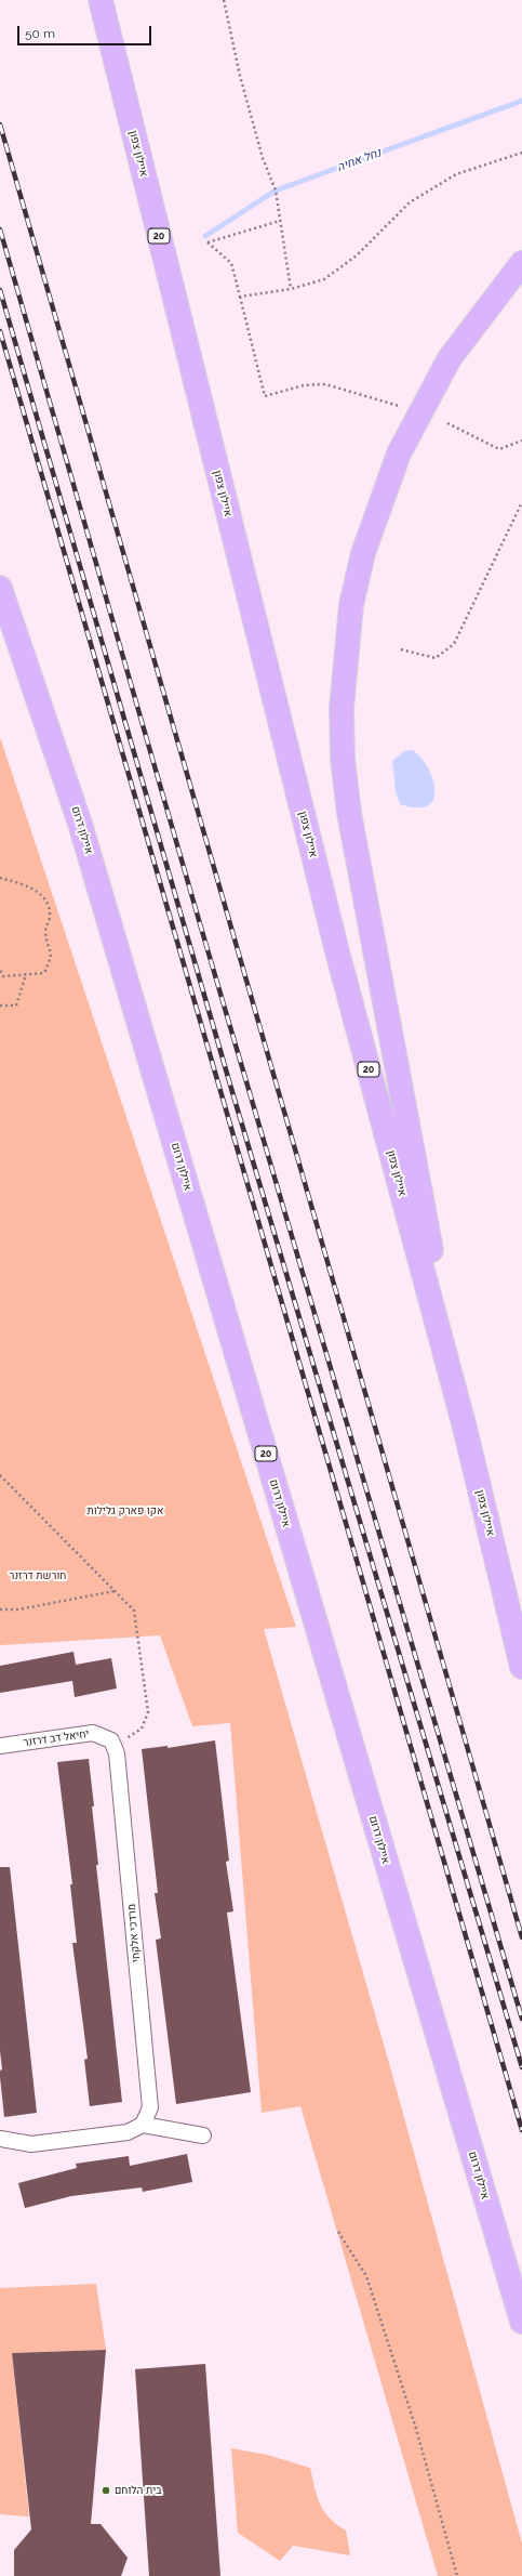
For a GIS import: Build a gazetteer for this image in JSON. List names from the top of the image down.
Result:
{
  "streets": {
    "highway": ["איילון צפון", "20", "איילון דרום"],
    "street": ["יחיאל דב דרזנר", "מרדכי אלקחי"]
  },
  "crossings": [
    ["יחיאל דב דרזנר", "מרדכי אלקחי"]
  ],
  "water": ["נחל אחיה"],
  "parks": ["אקו פארק גלילות", "חורשת דרזנר"],
  "places": ["בית הלוחם"],
  "scale_bar": "50 m"
}
